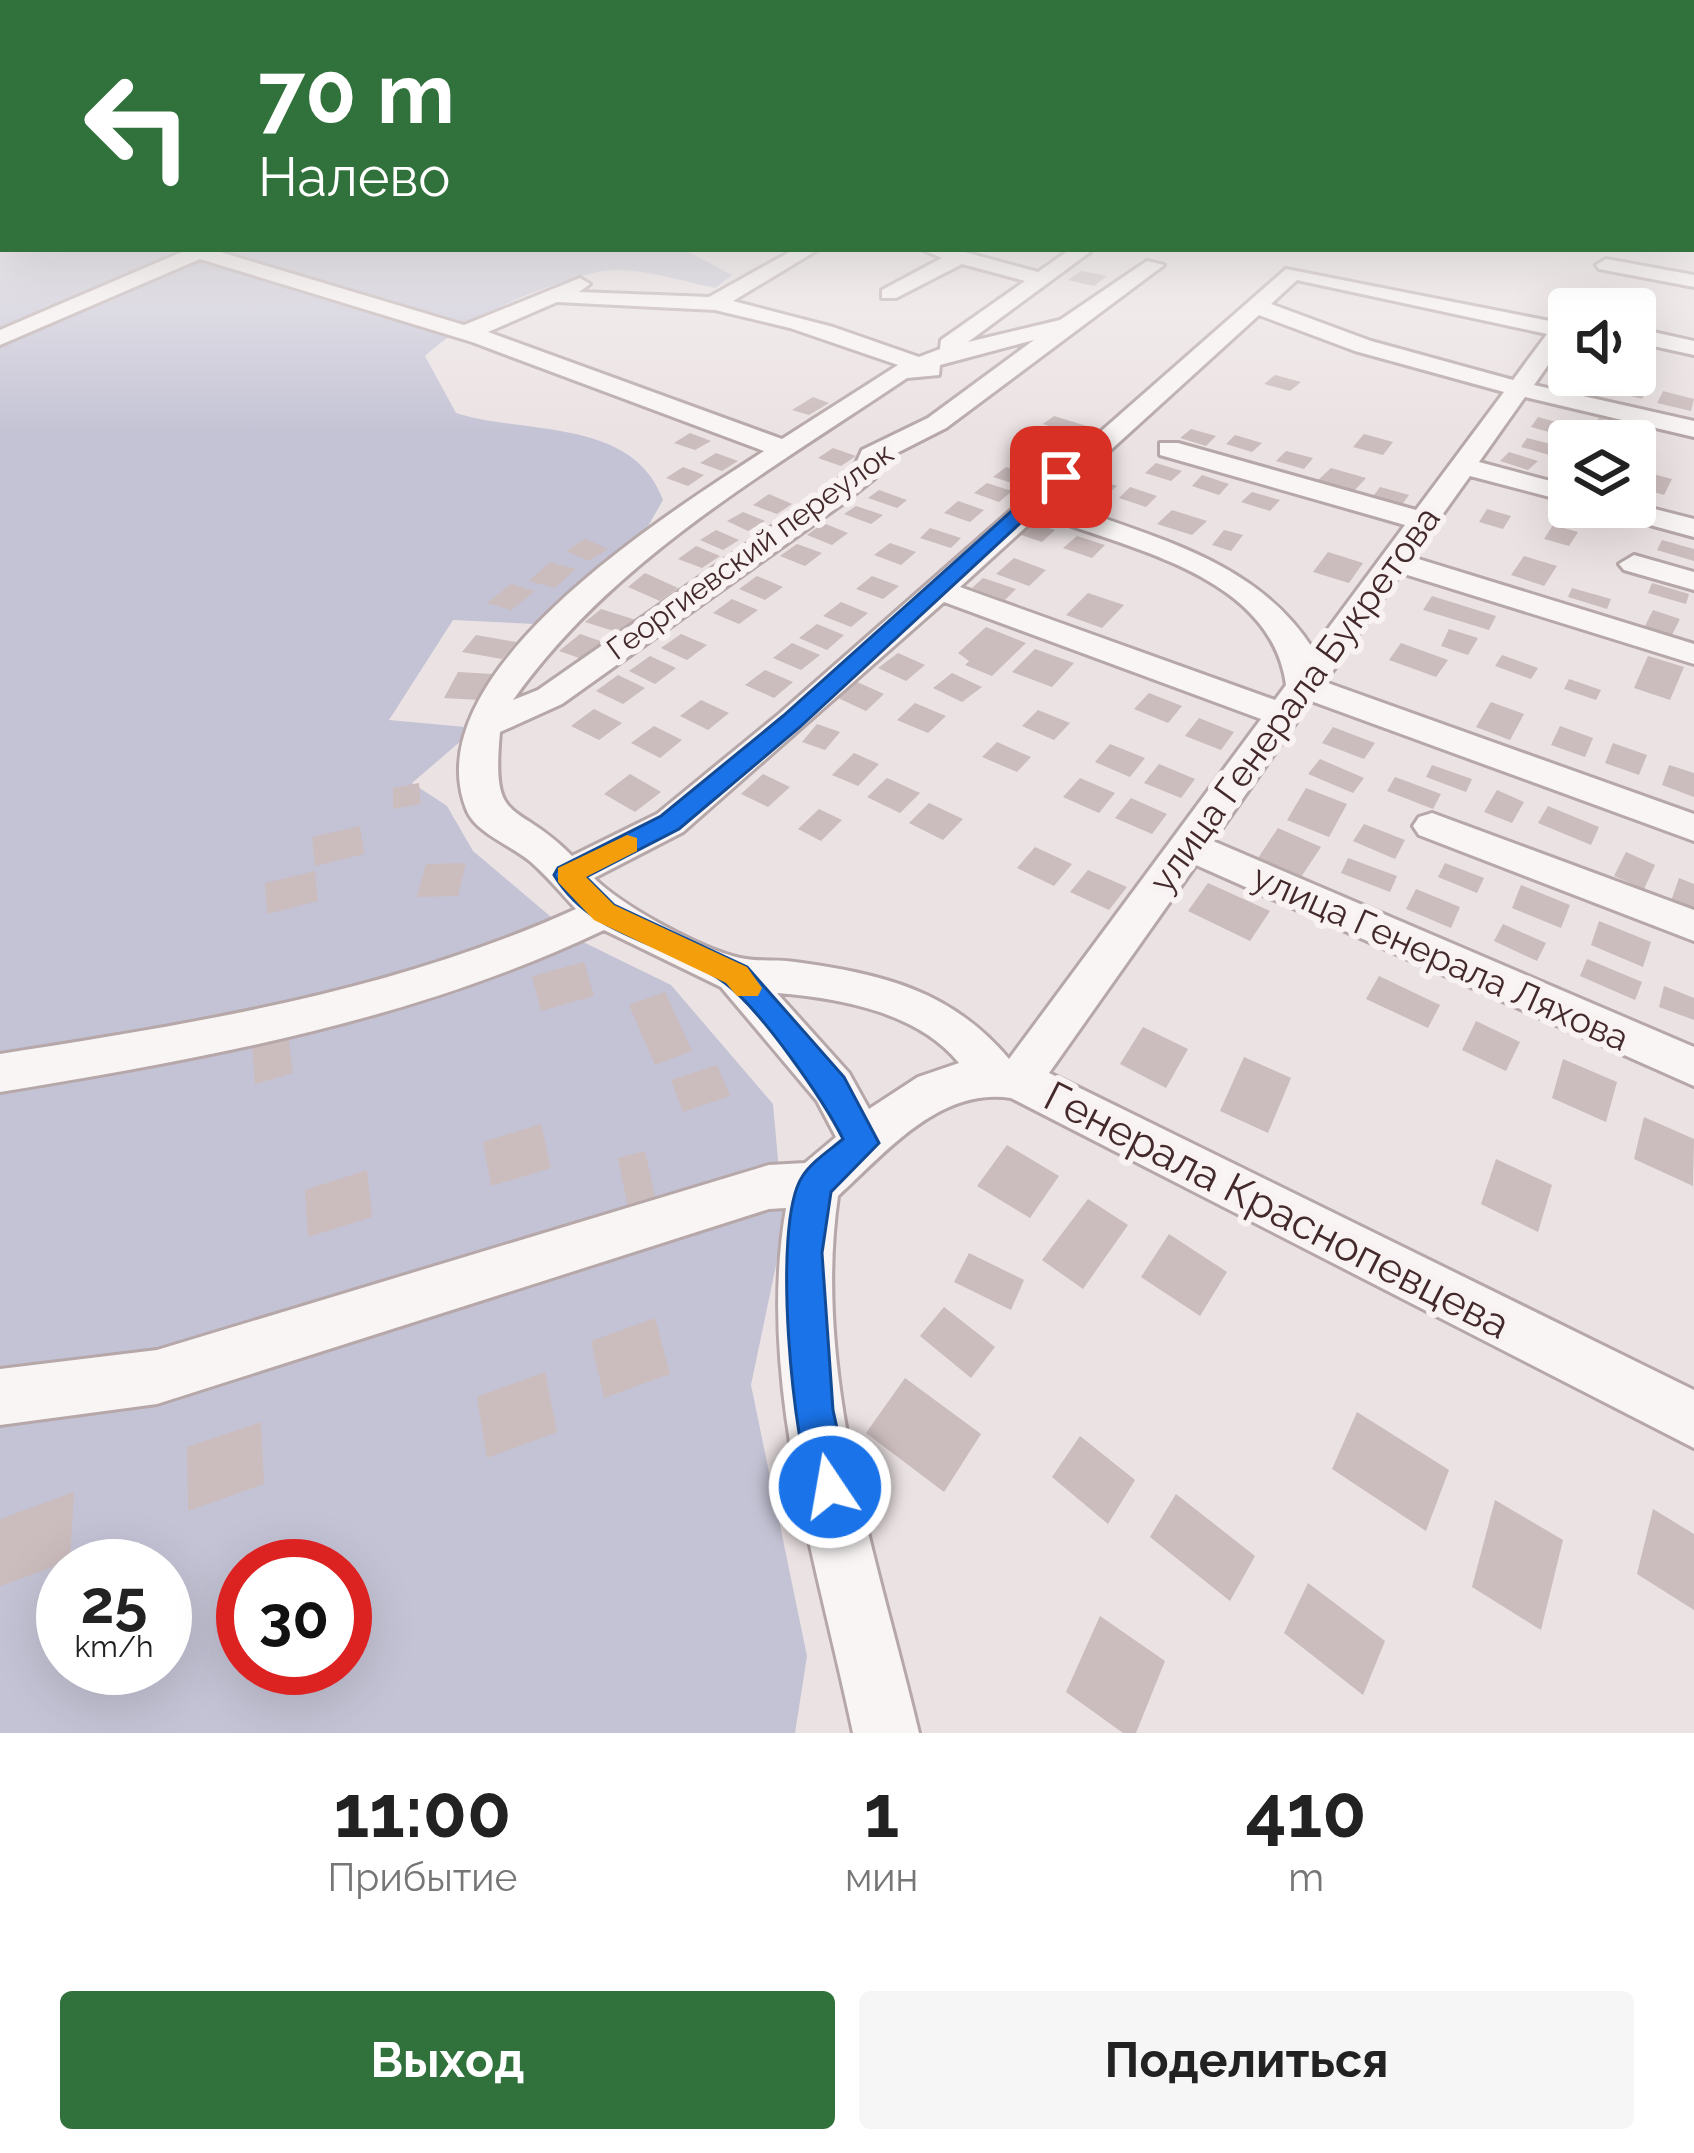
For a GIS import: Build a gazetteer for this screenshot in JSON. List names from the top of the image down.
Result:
{
  "streets": {
    "street": [
      "Георгиевский переулок",
      "улица Генерала Букретова",
      "улица Генерала Ляхова",
      "Генерала Краснопевцева"
    ]
  },
  "crossings": [
    ["улица Генерала Букретова", "улица Генерала Ляхова"],
    ["улица Генерала Букретова", "Генерала Краснопевцева"]
  ],
  "page": {
    "turn": ["70 m", "Налево"],
    "speed": "25 km/h",
    "limit": "30",
    "eta": [
      "11:00",
      "Прибытие",
      "1",
      "мин",
      "410",
      "m"
    ],
    "buttons": ["Выход", "Поделиться"]
  }
}
